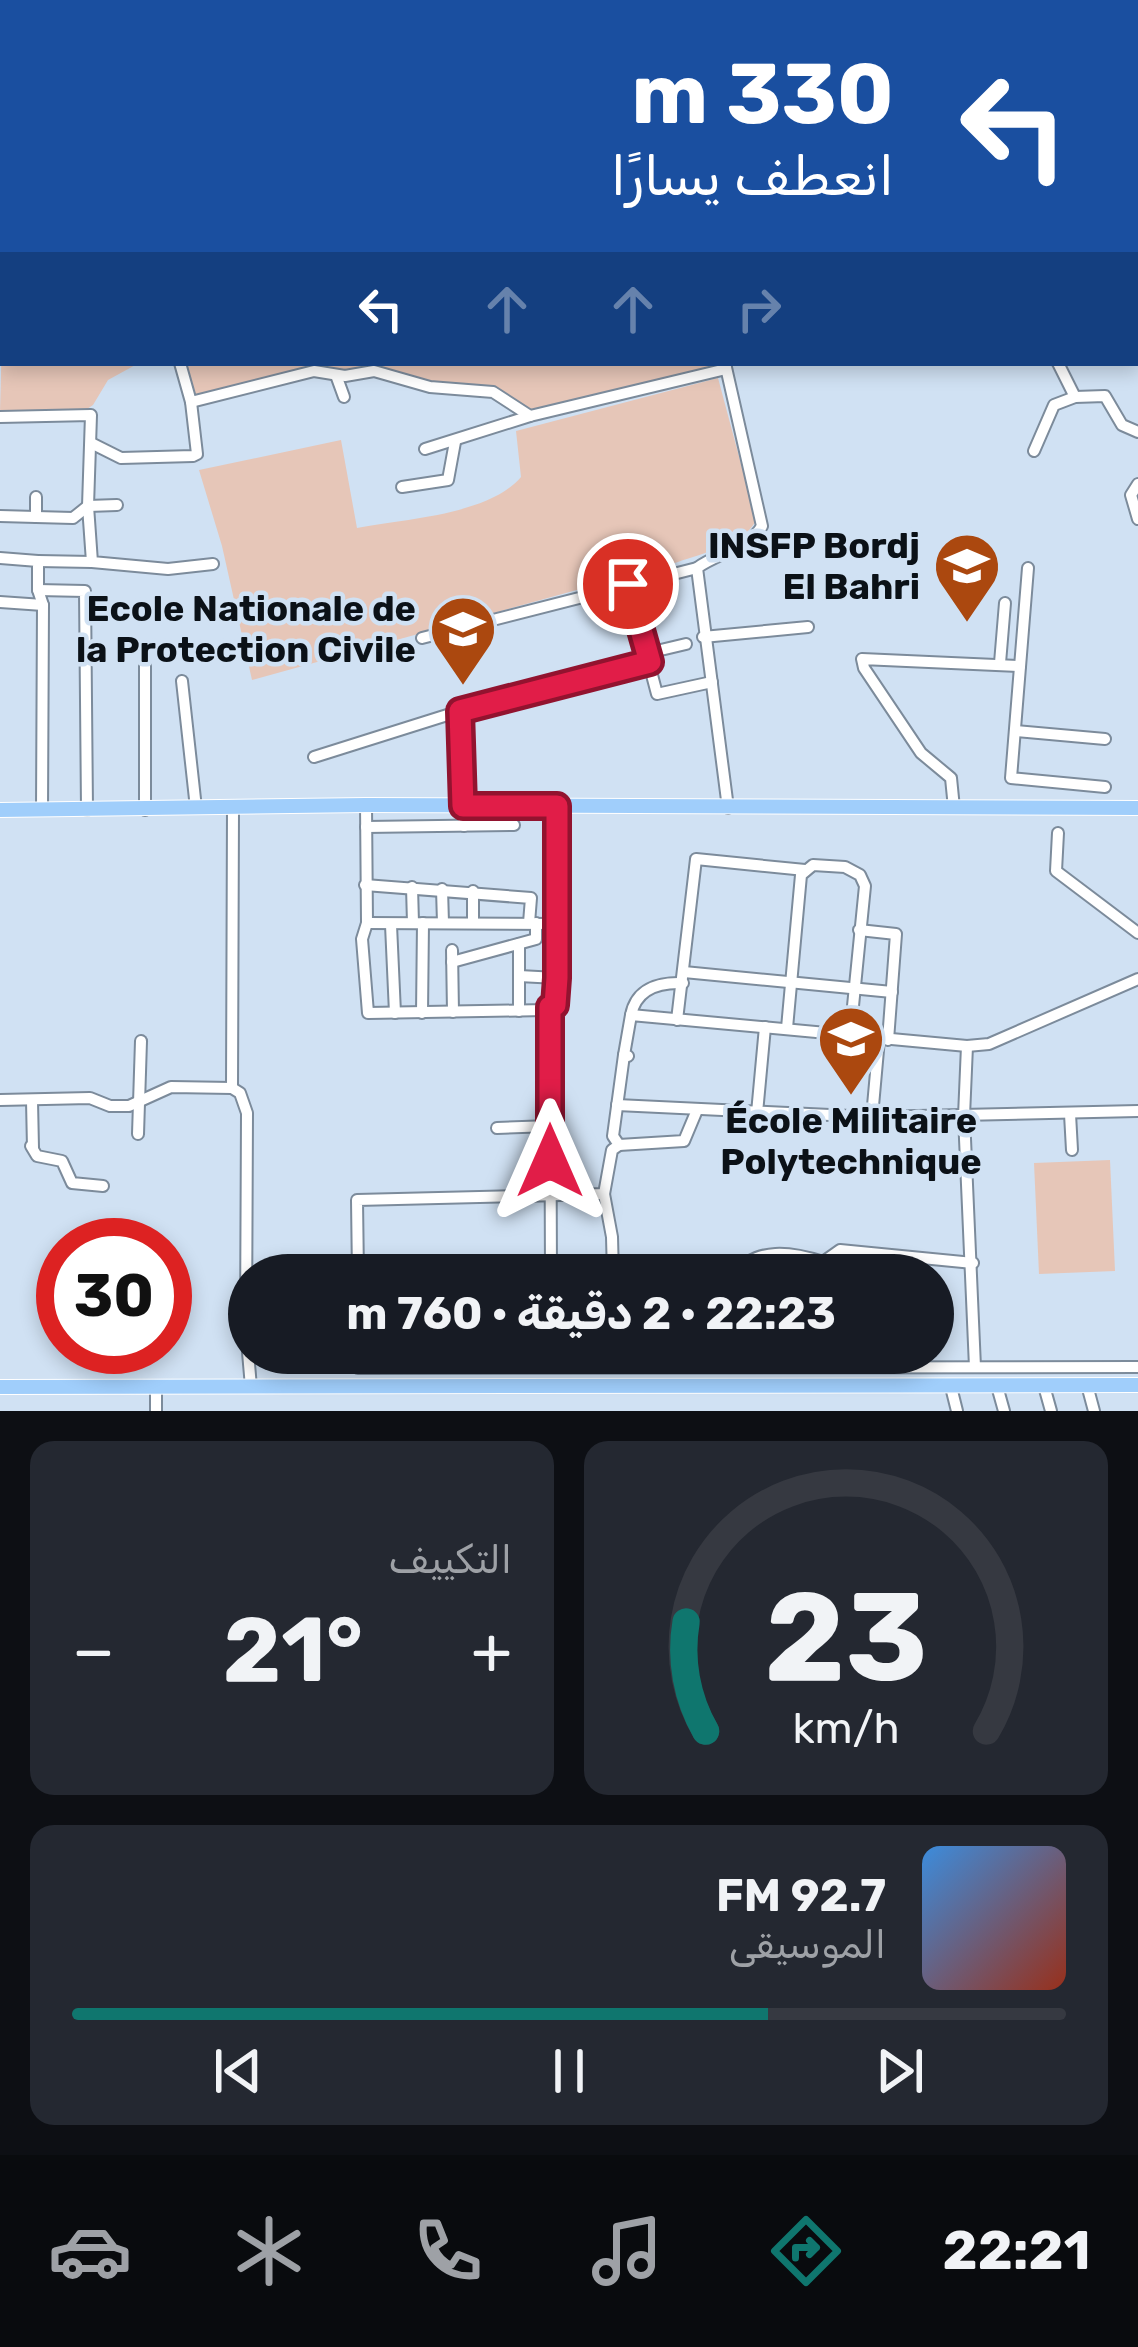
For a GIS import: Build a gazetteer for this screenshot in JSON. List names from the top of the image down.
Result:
{
  "places": {
    "school or university": ["INSFP Bordj El Bahri", "Ecole Nationale de la Protection Civile", "École Militaire Polytechnique"]
  },
  "page": {
    "turn": ["330 m", "انعطف يسارًا"],
    "limit": "30",
    "trip": "22:23 · 2 دقيقة · 760 m",
    "tile": "التكييف",
    "heat": ["−", "21°", "+"],
    "song": ["92.7 FM", "الموسيقى"],
    "tabs": "22:21",
    "gauge": ["23", "km/h"]
  }
}
